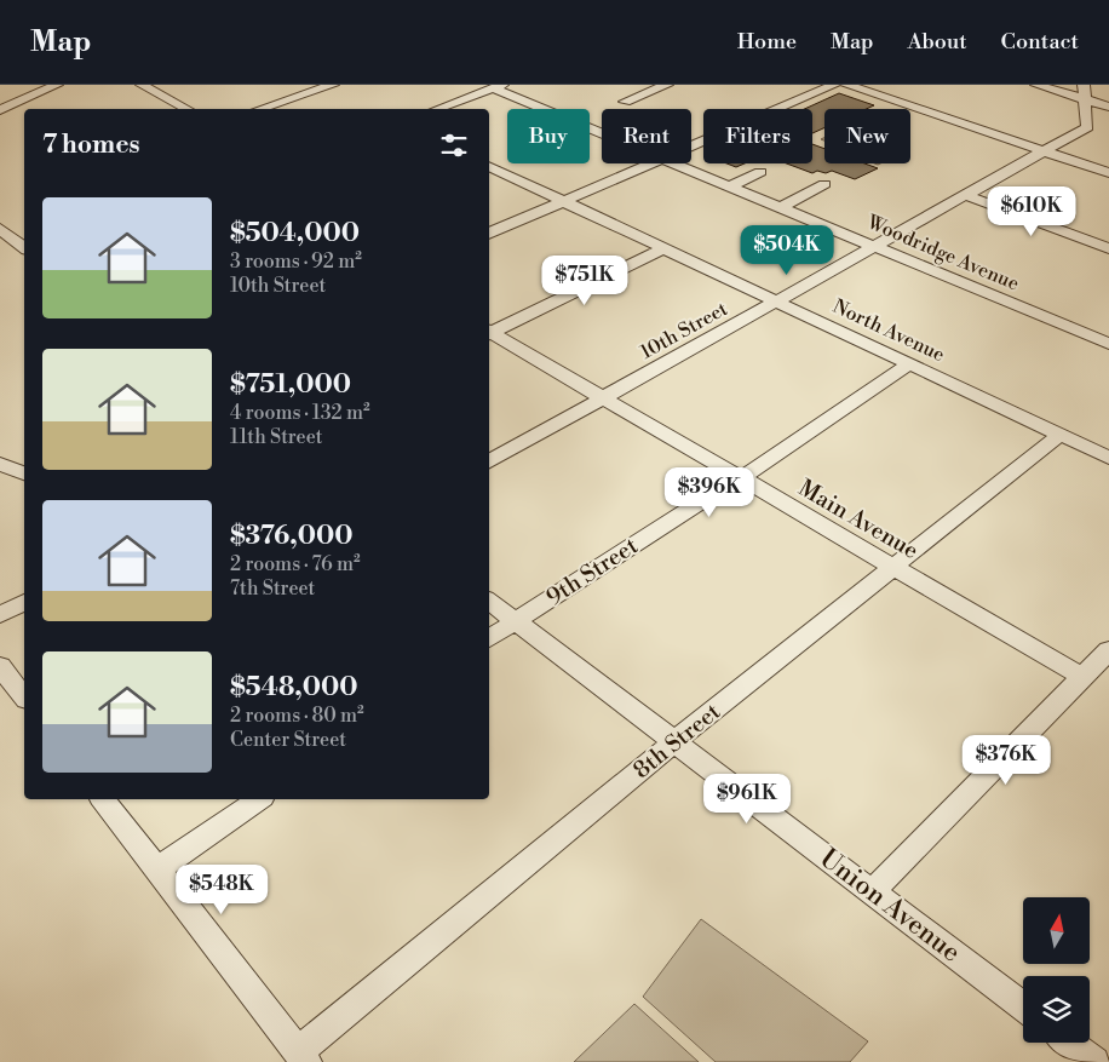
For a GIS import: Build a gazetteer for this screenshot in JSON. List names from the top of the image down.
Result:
{
  "streets": {
    "street": [
      "Woodridge Avenue",
      "10th Street",
      "North Avenue",
      "Main Avenue",
      "9th Street",
      "8th Street",
      "Union Avenue"
    ]
  },
  "crossings": [
    ["Woodridge Avenue", "10th Street"],
    ["10th Street", "North Avenue"],
    ["10th Street", "Main Avenue"],
    ["North Avenue", "9th Street"],
    ["North Avenue", "8th Street"],
    ["Main Avenue", "9th Street"],
    ["Main Avenue", "8th Street"],
    ["9th Street", "Union Avenue"],
    ["8th Street", "Union Avenue"]
  ],
  "north": "top",
  "page": {
    "header": "Map",
    "nav": [
      "Home",
      "Map",
      "About",
      "Contact"
    ],
    "chip": [
      "Buy",
      "Rent",
      "Filters",
      "New"
    ],
    "heading": "7 homes",
    "list": [
      {
        "name": "$504,000",
        "note": "3 rooms · 92 m² · 10th Street"
      },
      {
        "name": "$751,000",
        "note": "4 rooms · 132 m² · 11th Street"
      },
      {
        "name": "$376,000",
        "note": "2 rooms · 76 m² · 7th Street"
      },
      {
        "name": "$548,000",
        "note": "2 rooms · 80 m² · Center Street"
      }
    ],
    "price": [
      "$610K",
      "$504K",
      "$751K",
      "$396K",
      "$376K",
      "$961K",
      "$548K"
    ]
  }
}
